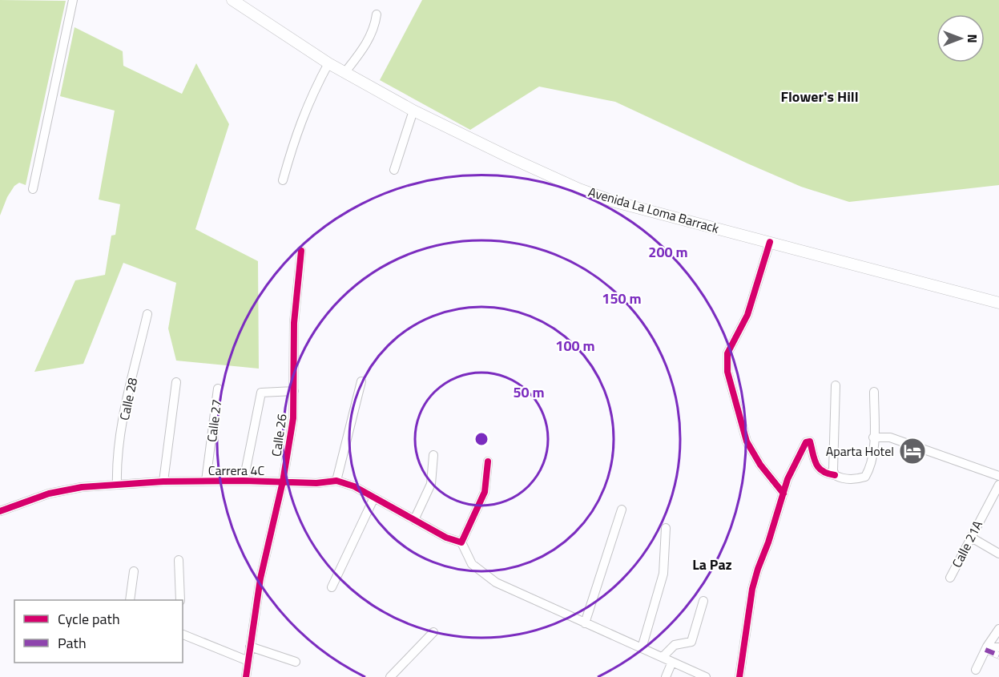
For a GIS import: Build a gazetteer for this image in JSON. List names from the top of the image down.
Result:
{
  "streets": {
    "main road": ["Avenida La Loma Barrack"],
    "street": [
      "Calle 28",
      "Calle 27",
      "Calle 26",
      "Carrera 4C",
      "Calle 21A"
    ]
  },
  "crossings": [
    ["Calle 28", "Carrera 4C"],
    ["Calle 27", "Carrera 4C"],
    ["Calle 26", "Carrera 4C"]
  ],
  "districts": ["Flower's Hill", "La Paz"],
  "places": {
    "hotel": ["Aparta Hotel"]
  },
  "legend": ["Cycle path", "Path"],
  "north": "right",
  "rings": [
    "200 m",
    "150 m",
    "100 m",
    "50 m"
  ]
}
